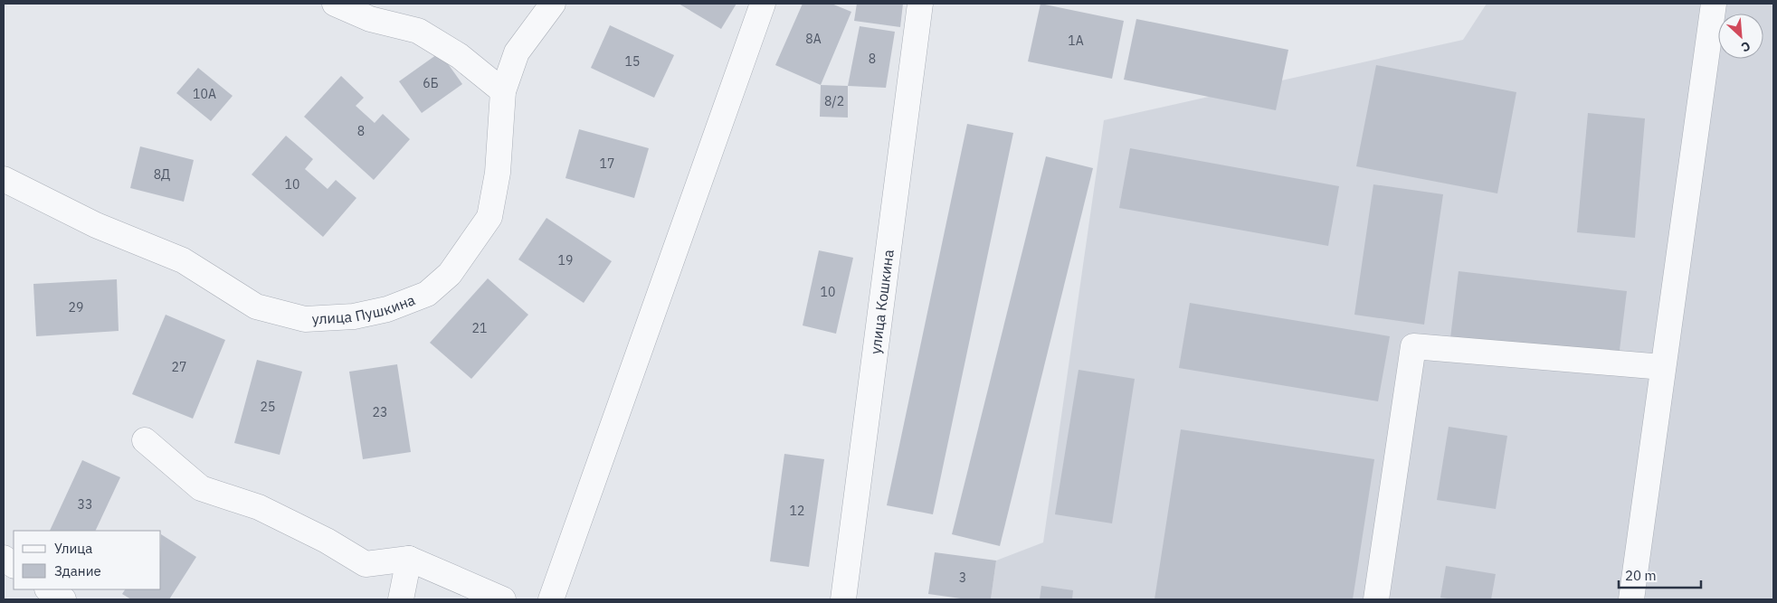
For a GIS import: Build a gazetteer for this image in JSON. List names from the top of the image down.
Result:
{
  "streets": {
    "street": ["улица Кошкина", "улица Пушкина"]
  },
  "house_numbers": [
    "8А",
    "1А",
    "8",
    "15",
    "6Б",
    "10А",
    "8/2",
    "8",
    "17",
    "8Д",
    "10",
    "19",
    "10",
    "29",
    "21",
    "27",
    "25",
    "23",
    "33",
    "12",
    "3"
  ],
  "legend": ["Улица", "Здание"],
  "scale_bar": "20 m",
  "north": "bottom right"
}
